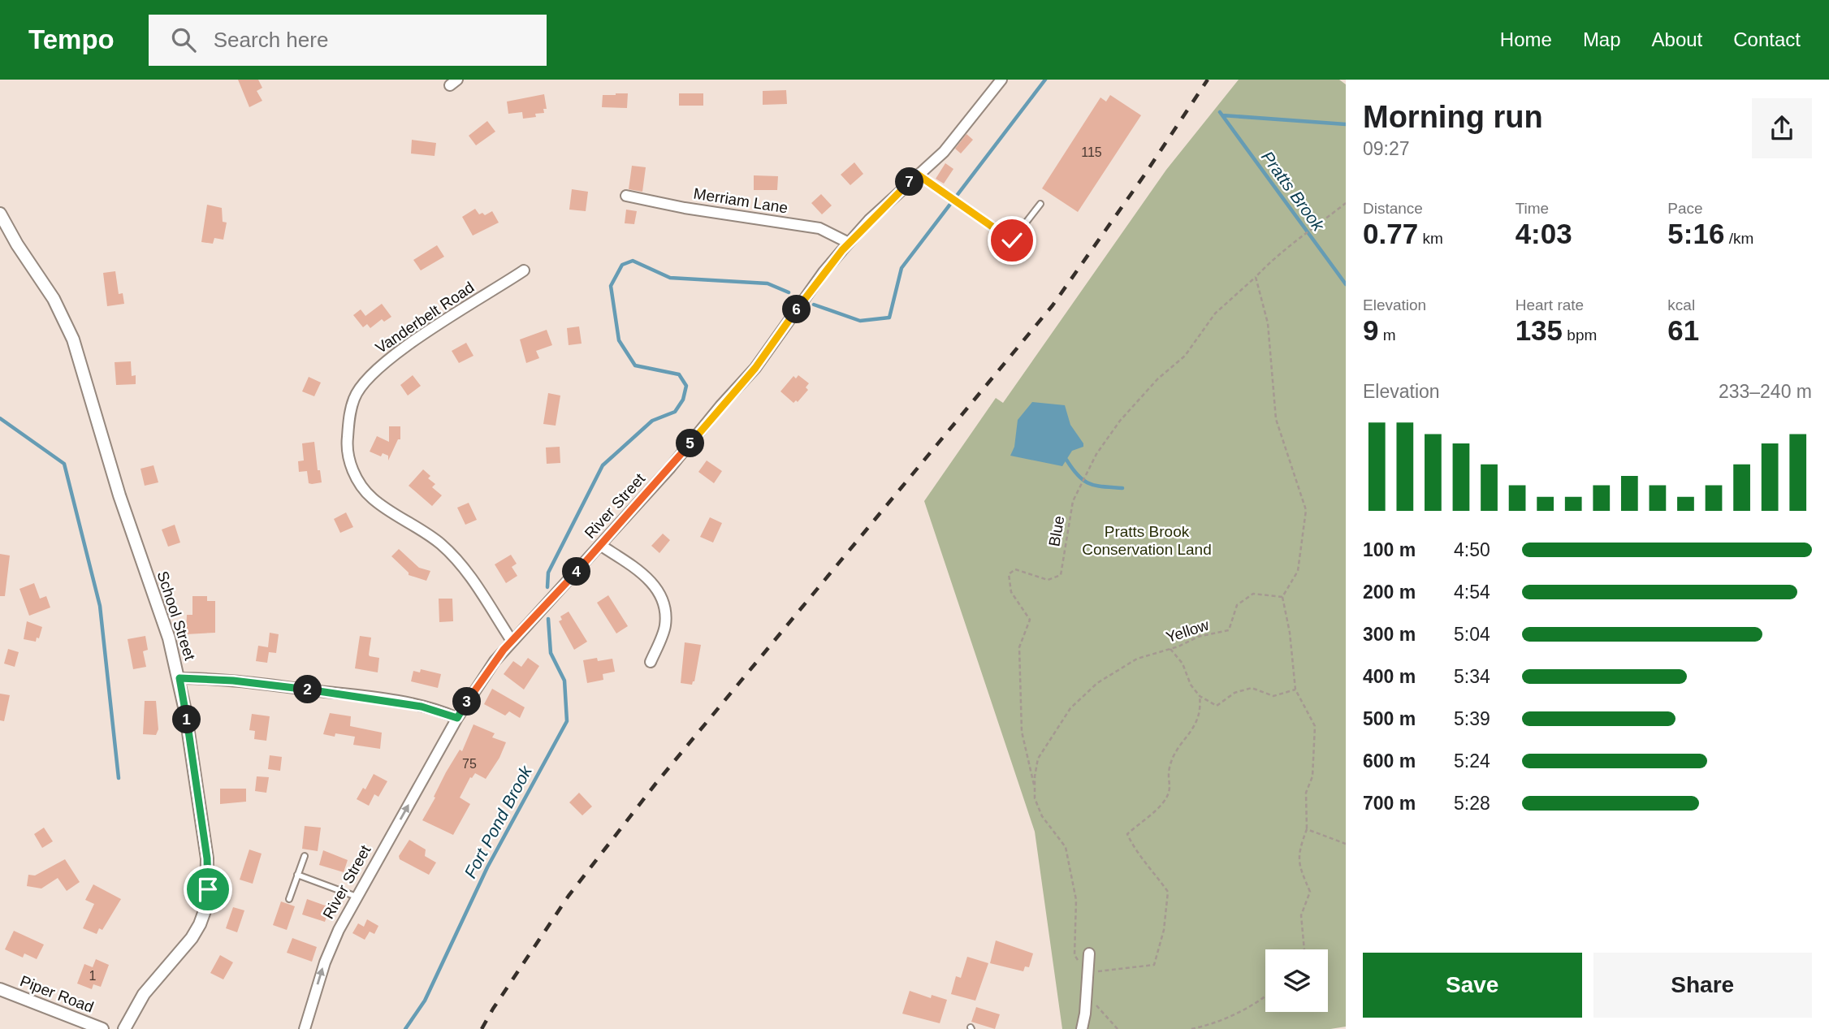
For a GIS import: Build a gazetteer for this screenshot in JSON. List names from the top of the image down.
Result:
{
  "streets": {
    "street": [
      "Merriam Lane",
      "Vanderbelt Road",
      "River Street",
      "School Street",
      "Piper Road"
    ],
    "path": ["Blue", "Yellow"]
  },
  "crossings": [
    ["Merriam Lane", "River Street"],
    ["Vanderbelt Road", "River Street"],
    ["Blue", "Yellow"]
  ],
  "water": ["Pratts Brook", "Fort Pond Brook"],
  "parks": ["Pratts Brook Conservation Land"],
  "house_numbers": ["115", "75", "1"],
  "page": {
    "header": "Tempo",
    "search": "Search here",
    "nav": [
      "Home",
      "Map",
      "About",
      "Contact"
    ],
    "heading": ["Morning run", "09:27"],
    "pins": [
      "7",
      "6",
      "5",
      "4",
      "2",
      "3",
      "1"
    ],
    "stats": [
      ["Distance", "0.77 km"],
      ["Time", "4:03"],
      ["Pace", "5:16 /km"],
      ["Elevation", "9 m"],
      ["Heart rate", "135 bpm"],
      ["kcal", "61"]
    ],
    "chart": ["Elevation", "233–240 m"],
    "list": [
      {
        "name": "100 m",
        "note": "4:50"
      },
      {
        "name": "200 m",
        "note": "4:54"
      },
      {
        "name": "300 m",
        "note": "5:04"
      },
      {
        "name": "400 m",
        "note": "5:34"
      },
      {
        "name": "500 m",
        "note": "5:39"
      },
      {
        "name": "600 m",
        "note": "5:24"
      },
      {
        "name": "700 m",
        "note": "5:28"
      }
    ],
    "buttons": ["Save", "Share"]
  }
}
